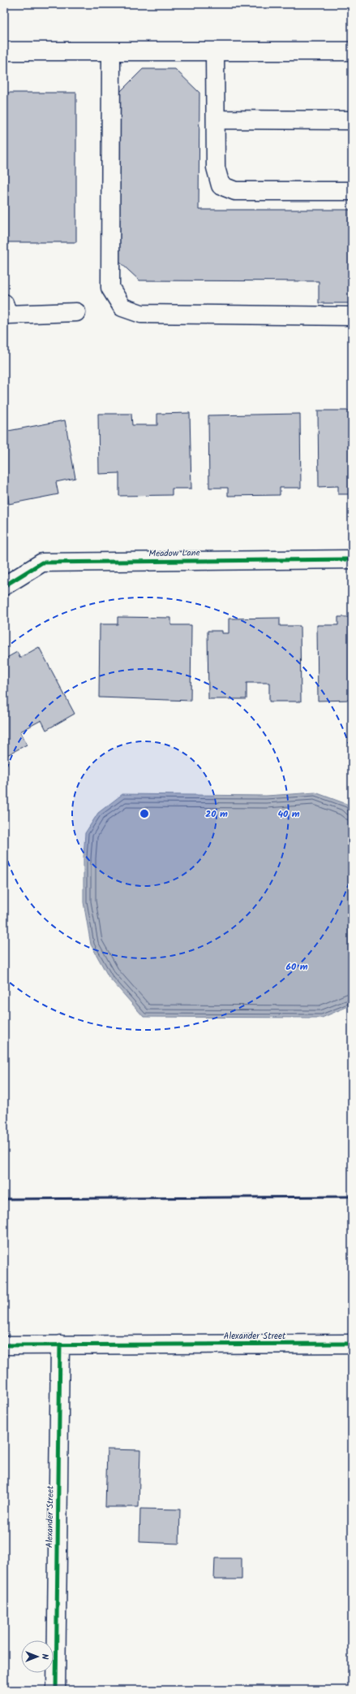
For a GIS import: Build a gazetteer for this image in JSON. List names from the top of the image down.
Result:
{
  "streets": {
    "street": ["Meadow Lane", "Alexander Street"]
  },
  "north": "right",
  "rings": ["20 m", "40 m", "60 m"]
}
